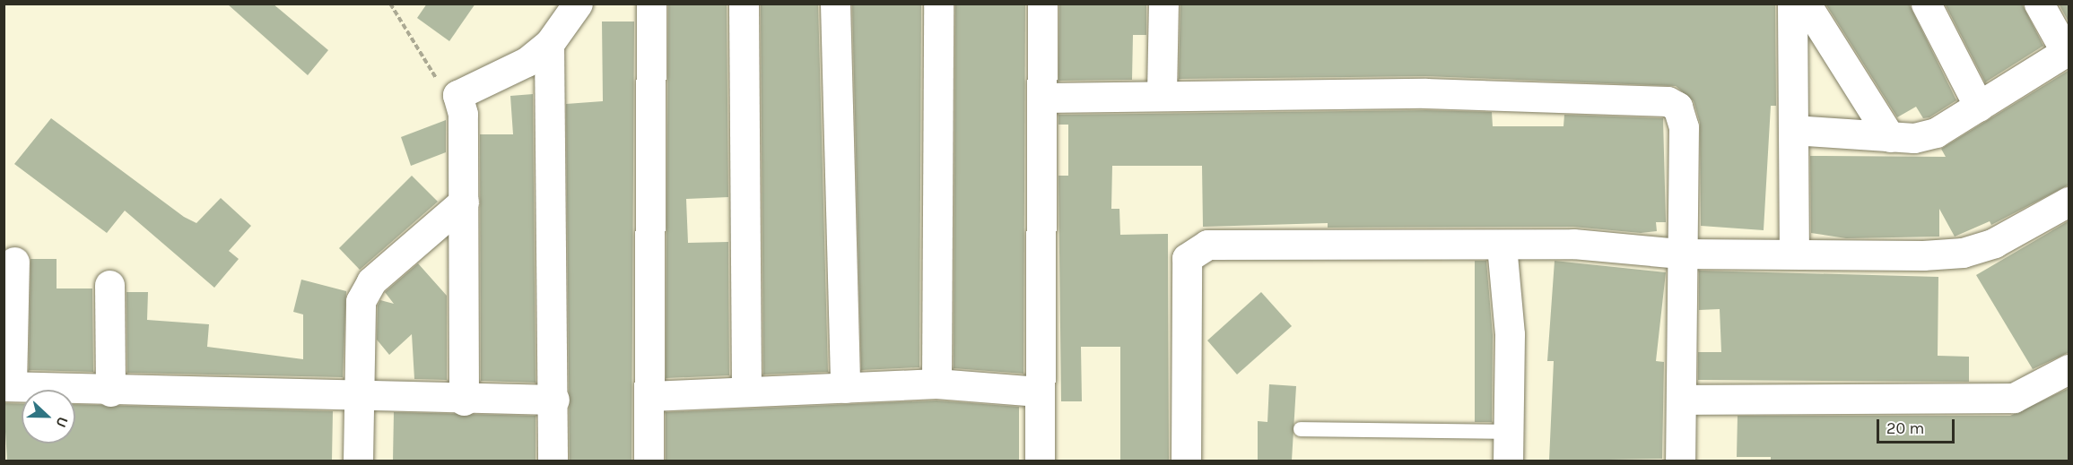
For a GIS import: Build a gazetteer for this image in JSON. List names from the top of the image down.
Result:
{
  "scale_bar": "20 m",
  "north": "right"
}
